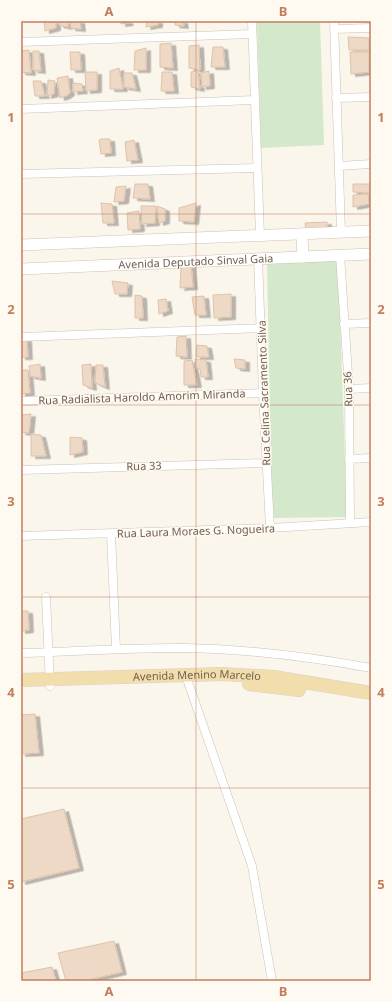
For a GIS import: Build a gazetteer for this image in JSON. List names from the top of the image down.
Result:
{
  "streets": {
    "main road": ["Avenida Menino Marcelo"],
    "street": [
      "Avenida Deputado Sinval Gaia",
      "Rua 36",
      "Rua Celina Sacramento Silva",
      "Rua Radialista Haroldo Amorim Miranda",
      "Rua 33",
      "Rua Laura Moraes G. Nogueira"
    ]
  },
  "crossings": [
    ["Avenida Deputado Sinval Gaia", "Rua 36"],
    ["Avenida Deputado Sinval Gaia", "Rua Celina Sacramento Silva"],
    ["Rua 36", "Rua Laura Moraes G. Nogueira"],
    ["Rua Celina Sacramento Silva", "Rua Radialista Haroldo Amorim Miranda"],
    ["Rua Celina Sacramento Silva", "Rua 33"],
    ["Rua Celina Sacramento Silva", "Rua Laura Moraes G. Nogueira"]
  ],
  "grid": {
    "columns": ["A", "B"],
    "rows": [
      "1",
      "2",
      "3",
      "4",
      "5"
    ]
  }
}
